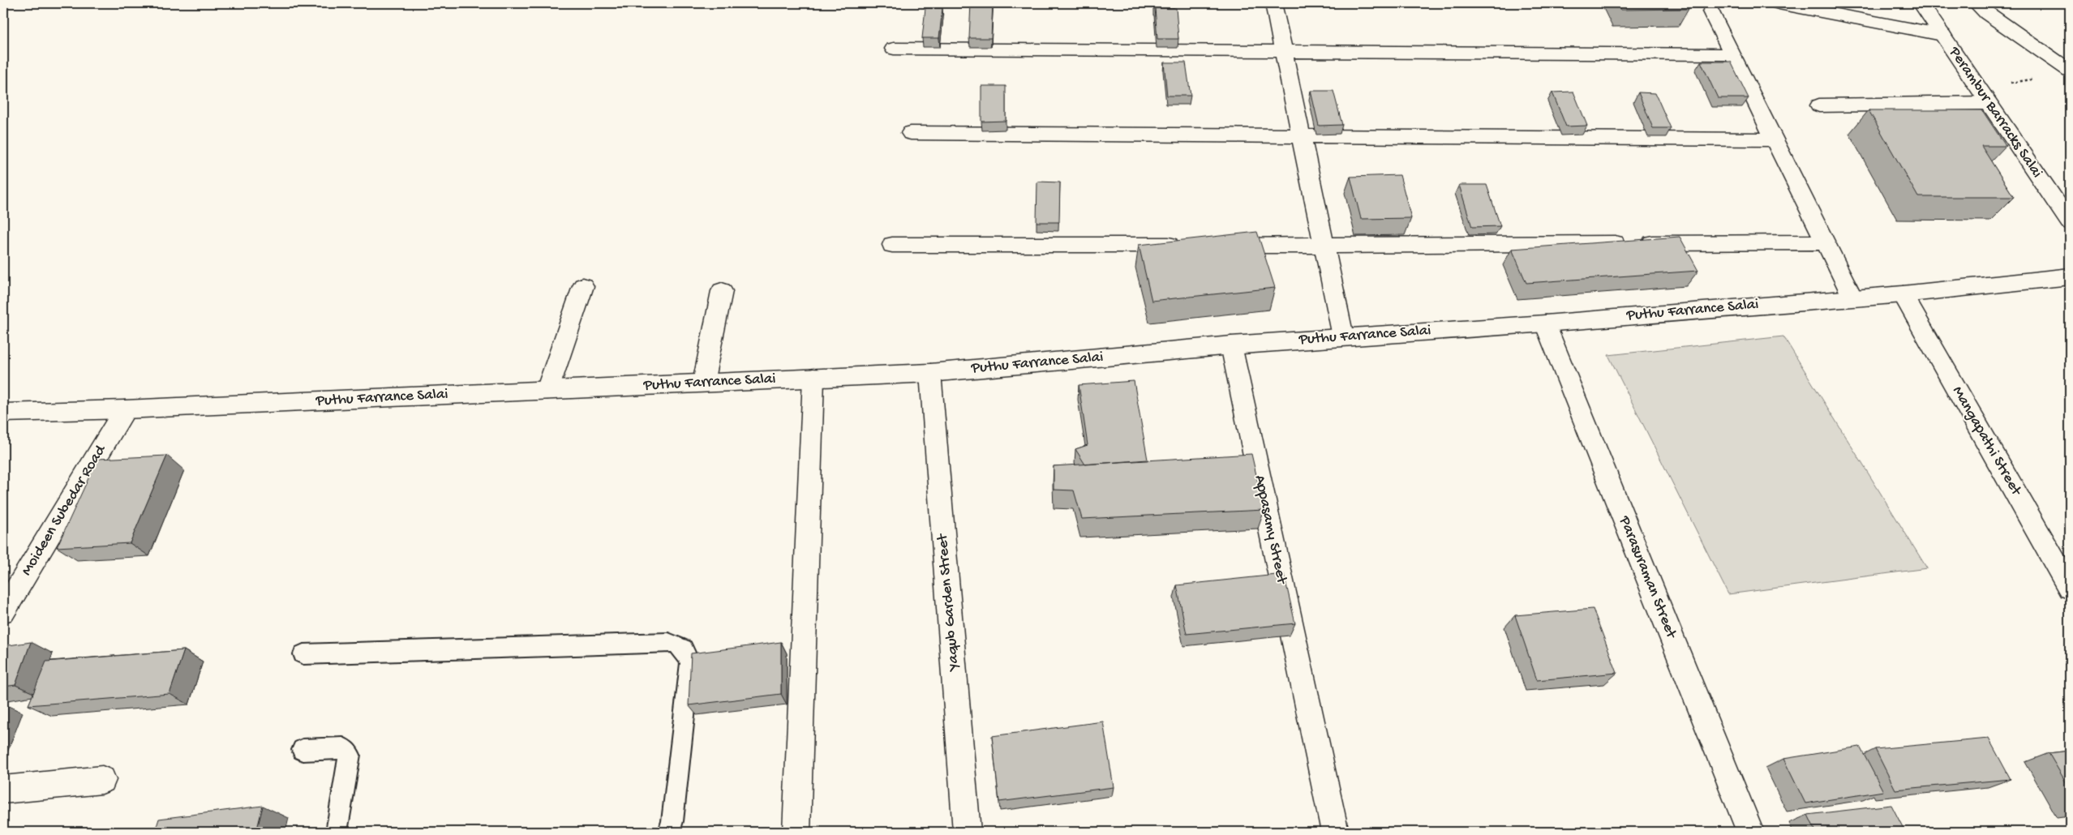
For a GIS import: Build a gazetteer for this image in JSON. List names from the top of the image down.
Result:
{
  "streets": {
    "street": [
      "Perambur Barracks Salai",
      "Puthu Farrance Salai",
      "Mangapathi Street",
      "Moideen Subedar Road",
      "Appasamy Street",
      "Parasuraman Street",
      "Yaqub Garden Street"
    ]
  },
  "crossings": [
    ["Puthu Farrance Salai", "Mangapathi Street"],
    ["Puthu Farrance Salai", "Moideen Subedar Road"],
    ["Puthu Farrance Salai", "Appasamy Street"],
    ["Puthu Farrance Salai", "Parasuraman Street"],
    ["Puthu Farrance Salai", "Yaqub Garden Street"]
  ]
}
